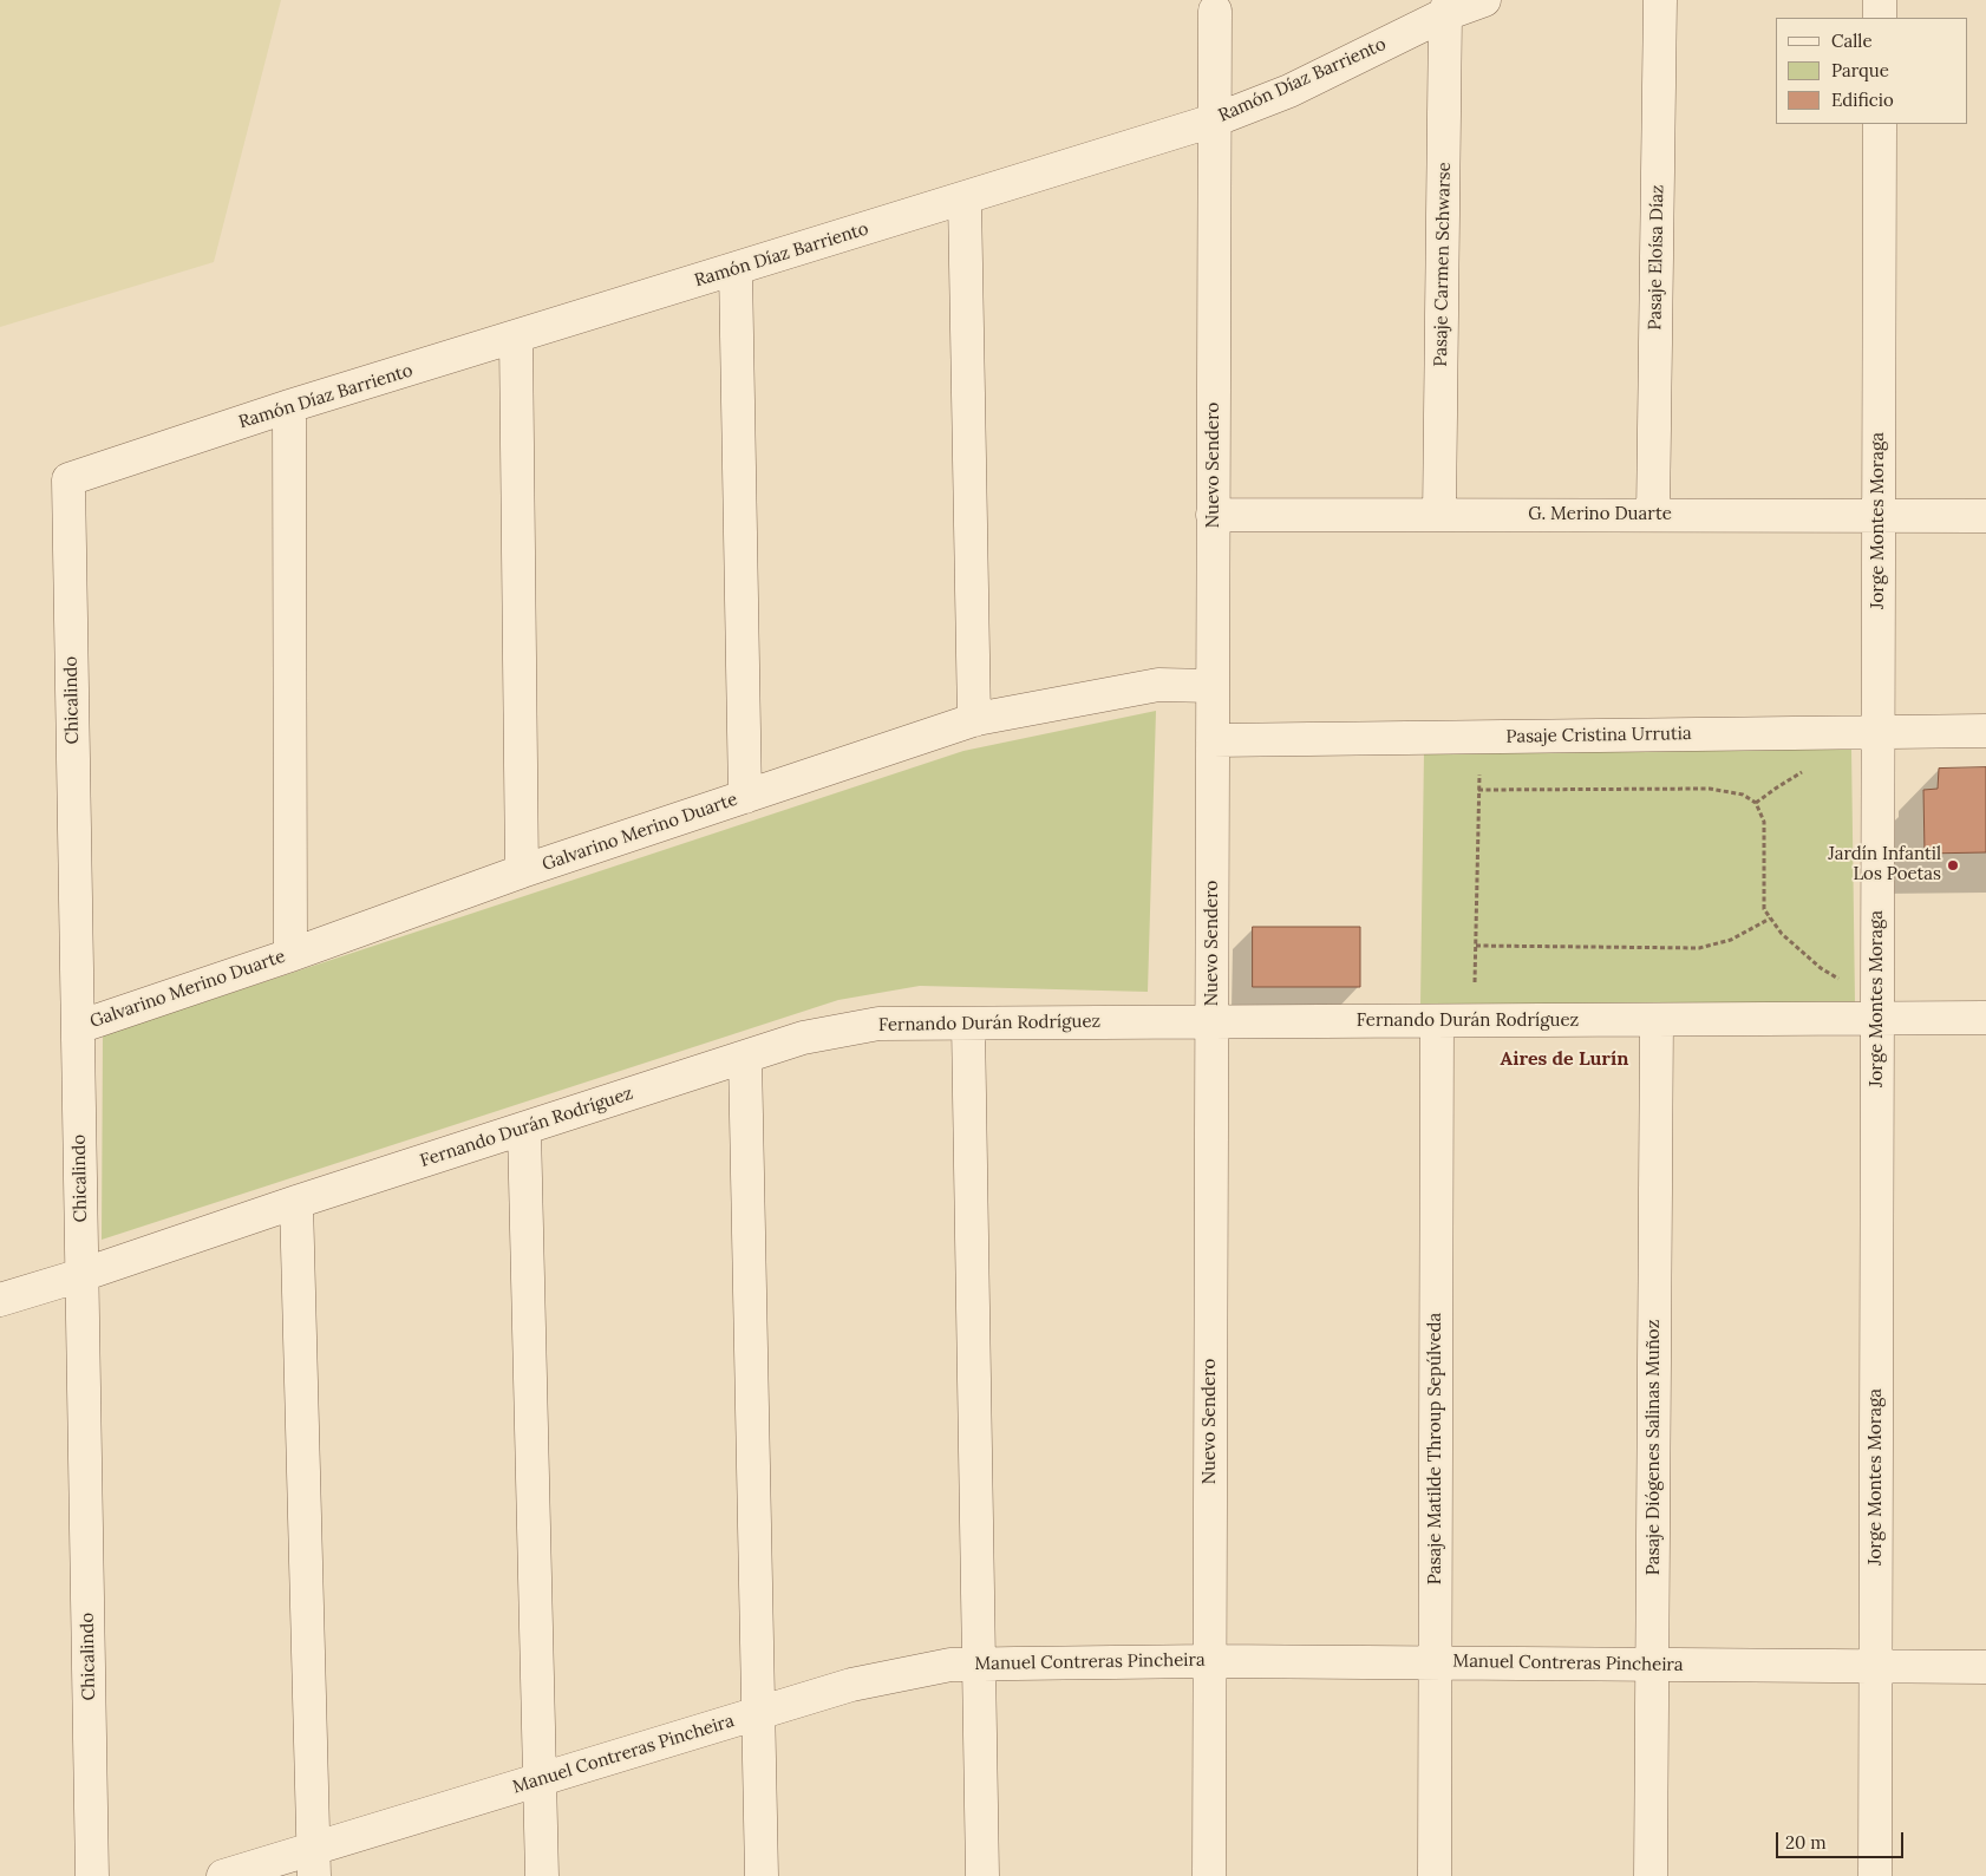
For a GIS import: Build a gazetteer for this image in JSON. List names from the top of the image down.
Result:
{
  "streets": {
    "street": [
      "Ramón Díaz Barriento",
      "Pasaje Eloísa Díaz",
      "Pasaje Carmen Schwarse",
      "Nuevo Sendero",
      "G. Merino Duarte",
      "Jorge Montes Moraga",
      "Chicalindo",
      "Pasaje Cristina Urrutia",
      "Galvarino Merino Duarte",
      "Fernando Durán Rodríguez",
      "Pasaje Diógenes Salinas Muñoz",
      "Pasaje Matilde Throup Sepúlveda",
      "Manuel Contreras Pincheira"
    ]
  },
  "crossings": [
    ["Ramón Díaz Barriento", "Pasaje Carmen Schwarse"],
    ["Ramón Díaz Barriento", "Nuevo Sendero"],
    ["Ramón Díaz Barriento", "Chicalindo"],
    ["Pasaje Eloísa Díaz", "G. Merino Duarte"],
    ["Pasaje Carmen Schwarse", "G. Merino Duarte"],
    ["Nuevo Sendero", "G. Merino Duarte"],
    ["Nuevo Sendero", "Pasaje Cristina Urrutia"],
    ["Nuevo Sendero", "Galvarino Merino Duarte"],
    ["Nuevo Sendero", "Fernando Durán Rodríguez"],
    ["Nuevo Sendero", "Manuel Contreras Pincheira"],
    ["G. Merino Duarte", "Jorge Montes Moraga"],
    ["Jorge Montes Moraga", "Pasaje Cristina Urrutia"],
    ["Jorge Montes Moraga", "Fernando Durán Rodríguez"],
    ["Jorge Montes Moraga", "Manuel Contreras Pincheira"],
    ["Chicalindo", "Galvarino Merino Duarte"],
    ["Chicalindo", "Fernando Durán Rodríguez"],
    ["Fernando Durán Rodríguez", "Pasaje Diógenes Salinas Muñoz"],
    ["Fernando Durán Rodríguez", "Pasaje Matilde Throup Sepúlveda"],
    ["Pasaje Diógenes Salinas Muñoz", "Manuel Contreras Pincheira"],
    ["Pasaje Matilde Throup Sepúlveda", "Manuel Contreras Pincheira"]
  ],
  "districts": ["Aires de Lurín"],
  "places": ["Jardín Infantil Los Poetas"],
  "legend": ["Calle", "Parque", "Edificio"],
  "scale_bar": "20 m"
}
